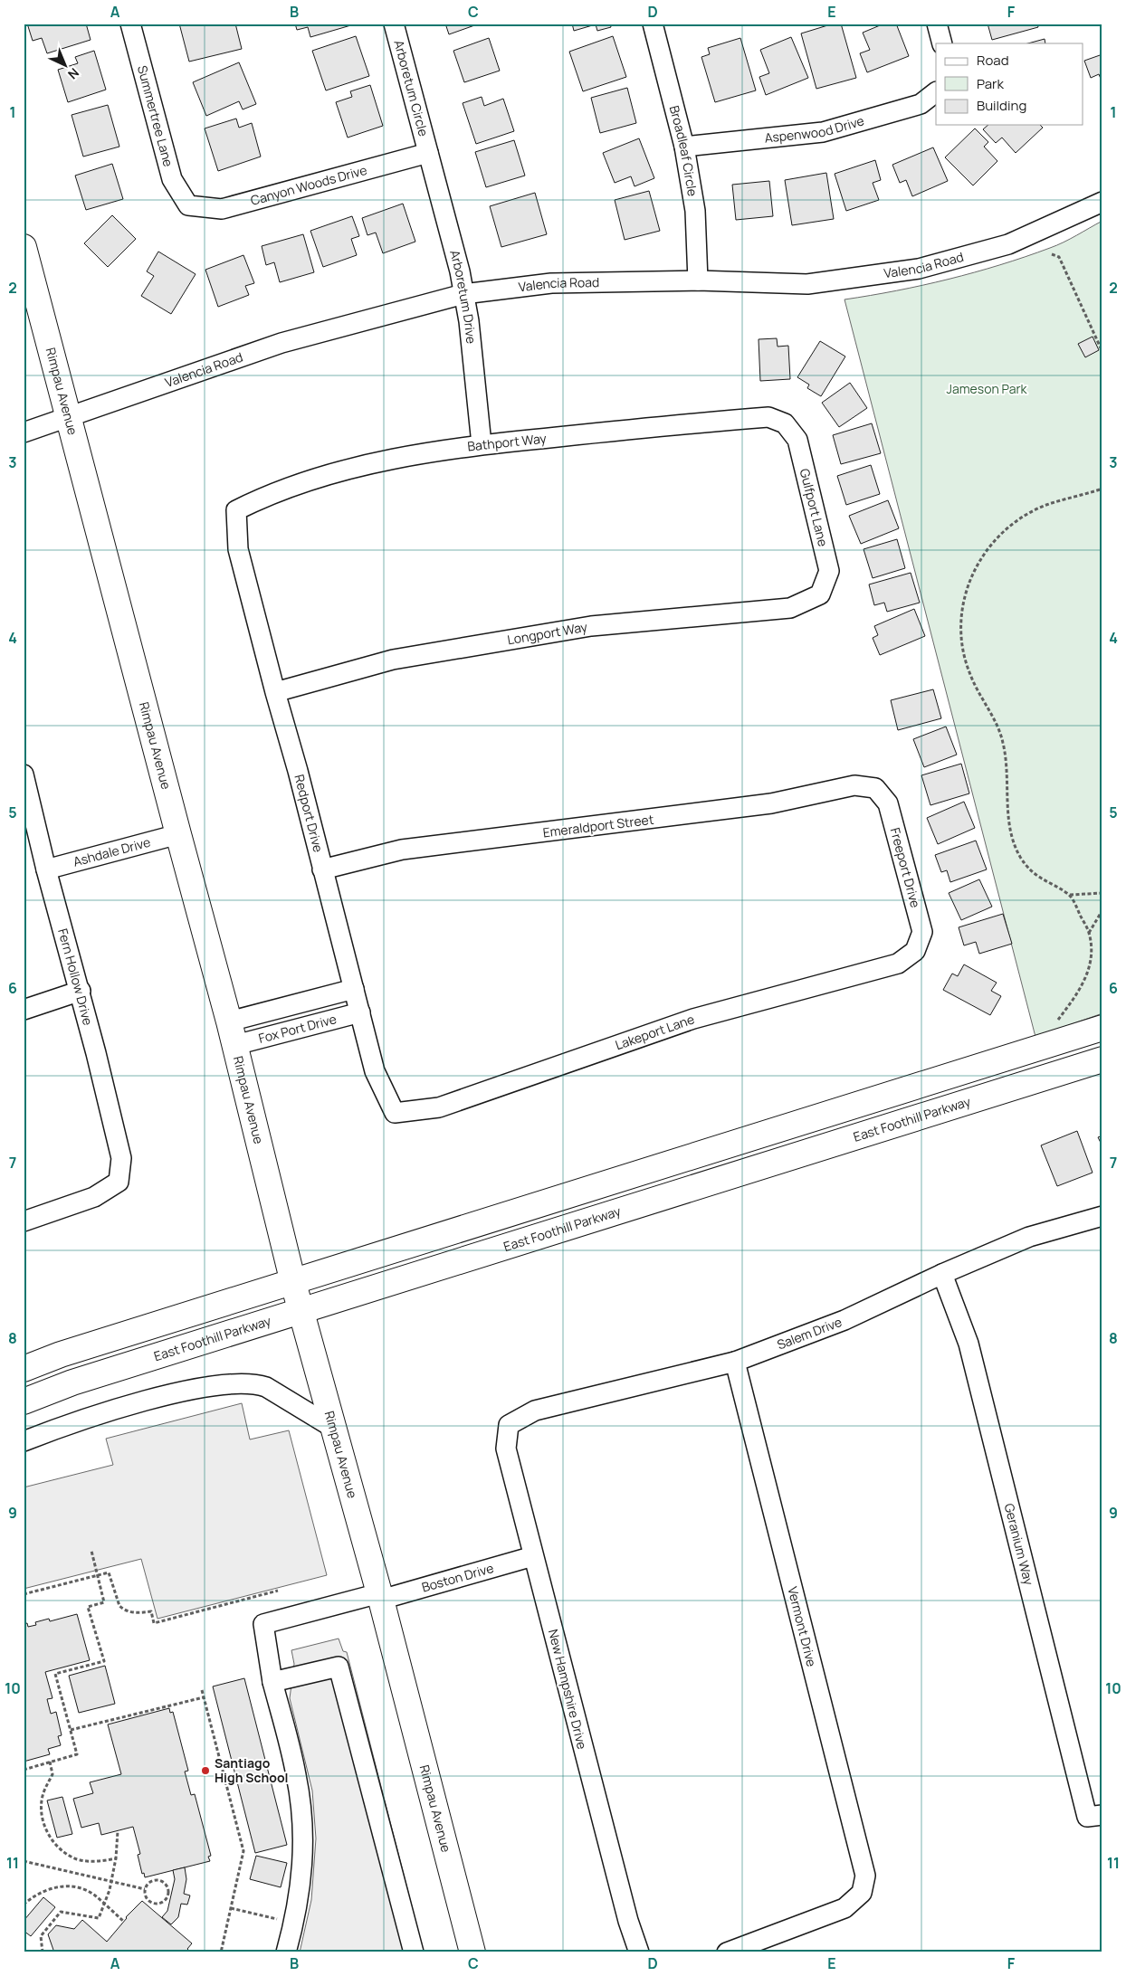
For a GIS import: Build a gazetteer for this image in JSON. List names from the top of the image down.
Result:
{
  "streets": {
    "main road": ["Rimpau Avenue", "East Foothill Parkway"],
    "street": [
      "Arboretum Circle",
      "Summertree Lane",
      "Aspenwood Drive",
      "Broadleaf Circle",
      "Canyon Woods Drive",
      "Valencia Road",
      "Arboretum Drive",
      "Bathport Way",
      "Gulfport Lane",
      "Longport Way",
      "Redport Drive",
      "Emeraldport Street",
      "Ashdale Drive",
      "Freeport Drive",
      "Fern Hollow Drive",
      "Fox Port Drive",
      "Lakeport Lane",
      "Salem Drive",
      "Geranium Way",
      "Boston Drive",
      "Vermont Drive",
      "New Hampshire Drive"
    ]
  },
  "crossings": [
    ["Arboretum Circle", "Canyon Woods Drive"],
    ["Arboretum Circle", "Arboretum Drive"],
    ["Summertree Lane", "Canyon Woods Drive"],
    ["Aspenwood Drive", "Broadleaf Circle"],
    ["Broadleaf Circle", "Valencia Road"],
    ["Canyon Woods Drive", "Arboretum Drive"],
    ["Valencia Road", "Arboretum Drive"],
    ["Valencia Road", "Rimpau Avenue"],
    ["Arboretum Drive", "Bathport Way"],
    ["Rimpau Avenue", "Ashdale Drive"],
    ["Rimpau Avenue", "Fox Port Drive"],
    ["Rimpau Avenue", "East Foothill Parkway"],
    ["Rimpau Avenue", "Boston Drive"],
    ["Bathport Way", "Gulfport Lane"],
    ["Bathport Way", "Redport Drive"],
    ["Gulfport Lane", "Longport Way"],
    ["Longport Way", "Redport Drive"],
    ["Redport Drive", "Emeraldport Street"],
    ["Redport Drive", "Fox Port Drive"],
    ["Redport Drive", "Lakeport Lane"],
    ["Emeraldport Street", "Freeport Drive"],
    ["Ashdale Drive", "Fern Hollow Drive"],
    ["Freeport Drive", "Lakeport Lane"],
    ["Salem Drive", "Geranium Way"],
    ["Salem Drive", "Vermont Drive"],
    ["Salem Drive", "New Hampshire Drive"],
    ["Boston Drive", "New Hampshire Drive"]
  ],
  "parks": ["Jameson Park"],
  "places": ["Santiago High School"],
  "legend": ["Road", "Park", "Building"],
  "north": "bottom right",
  "grid": {
    "columns": [
      "A",
      "B",
      "C",
      "D",
      "E",
      "F"
    ],
    "rows": [
      "1",
      "2",
      "3",
      "4",
      "5",
      "6",
      "7",
      "8",
      "9",
      "10",
      "11"
    ]
  }
}
